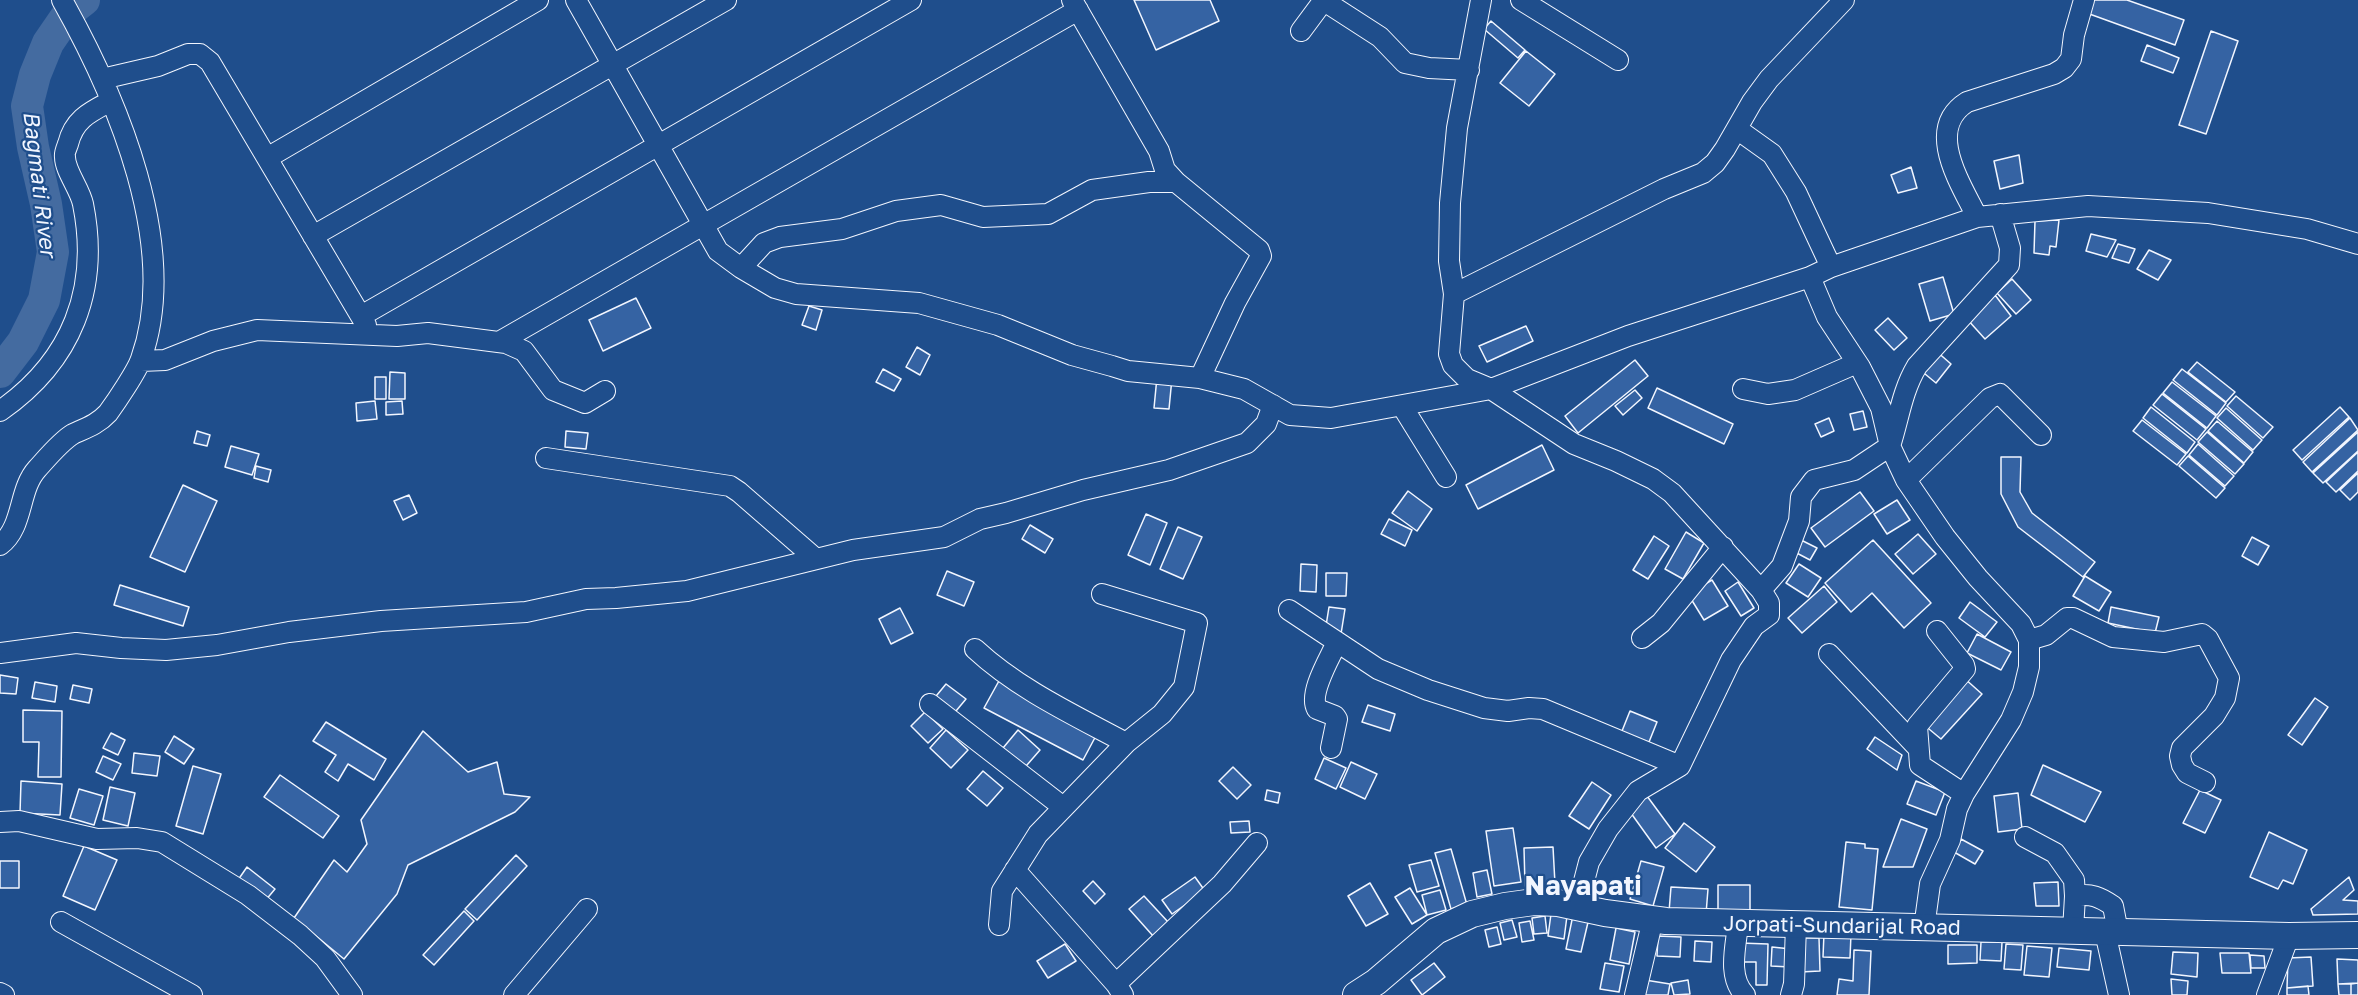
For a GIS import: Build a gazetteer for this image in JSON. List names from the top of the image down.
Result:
{
  "streets": {
    "main road": ["Jorpati-Sundarijal Road"]
  },
  "districts": ["Nayapati"],
  "water": ["Bagmati River"]
}
